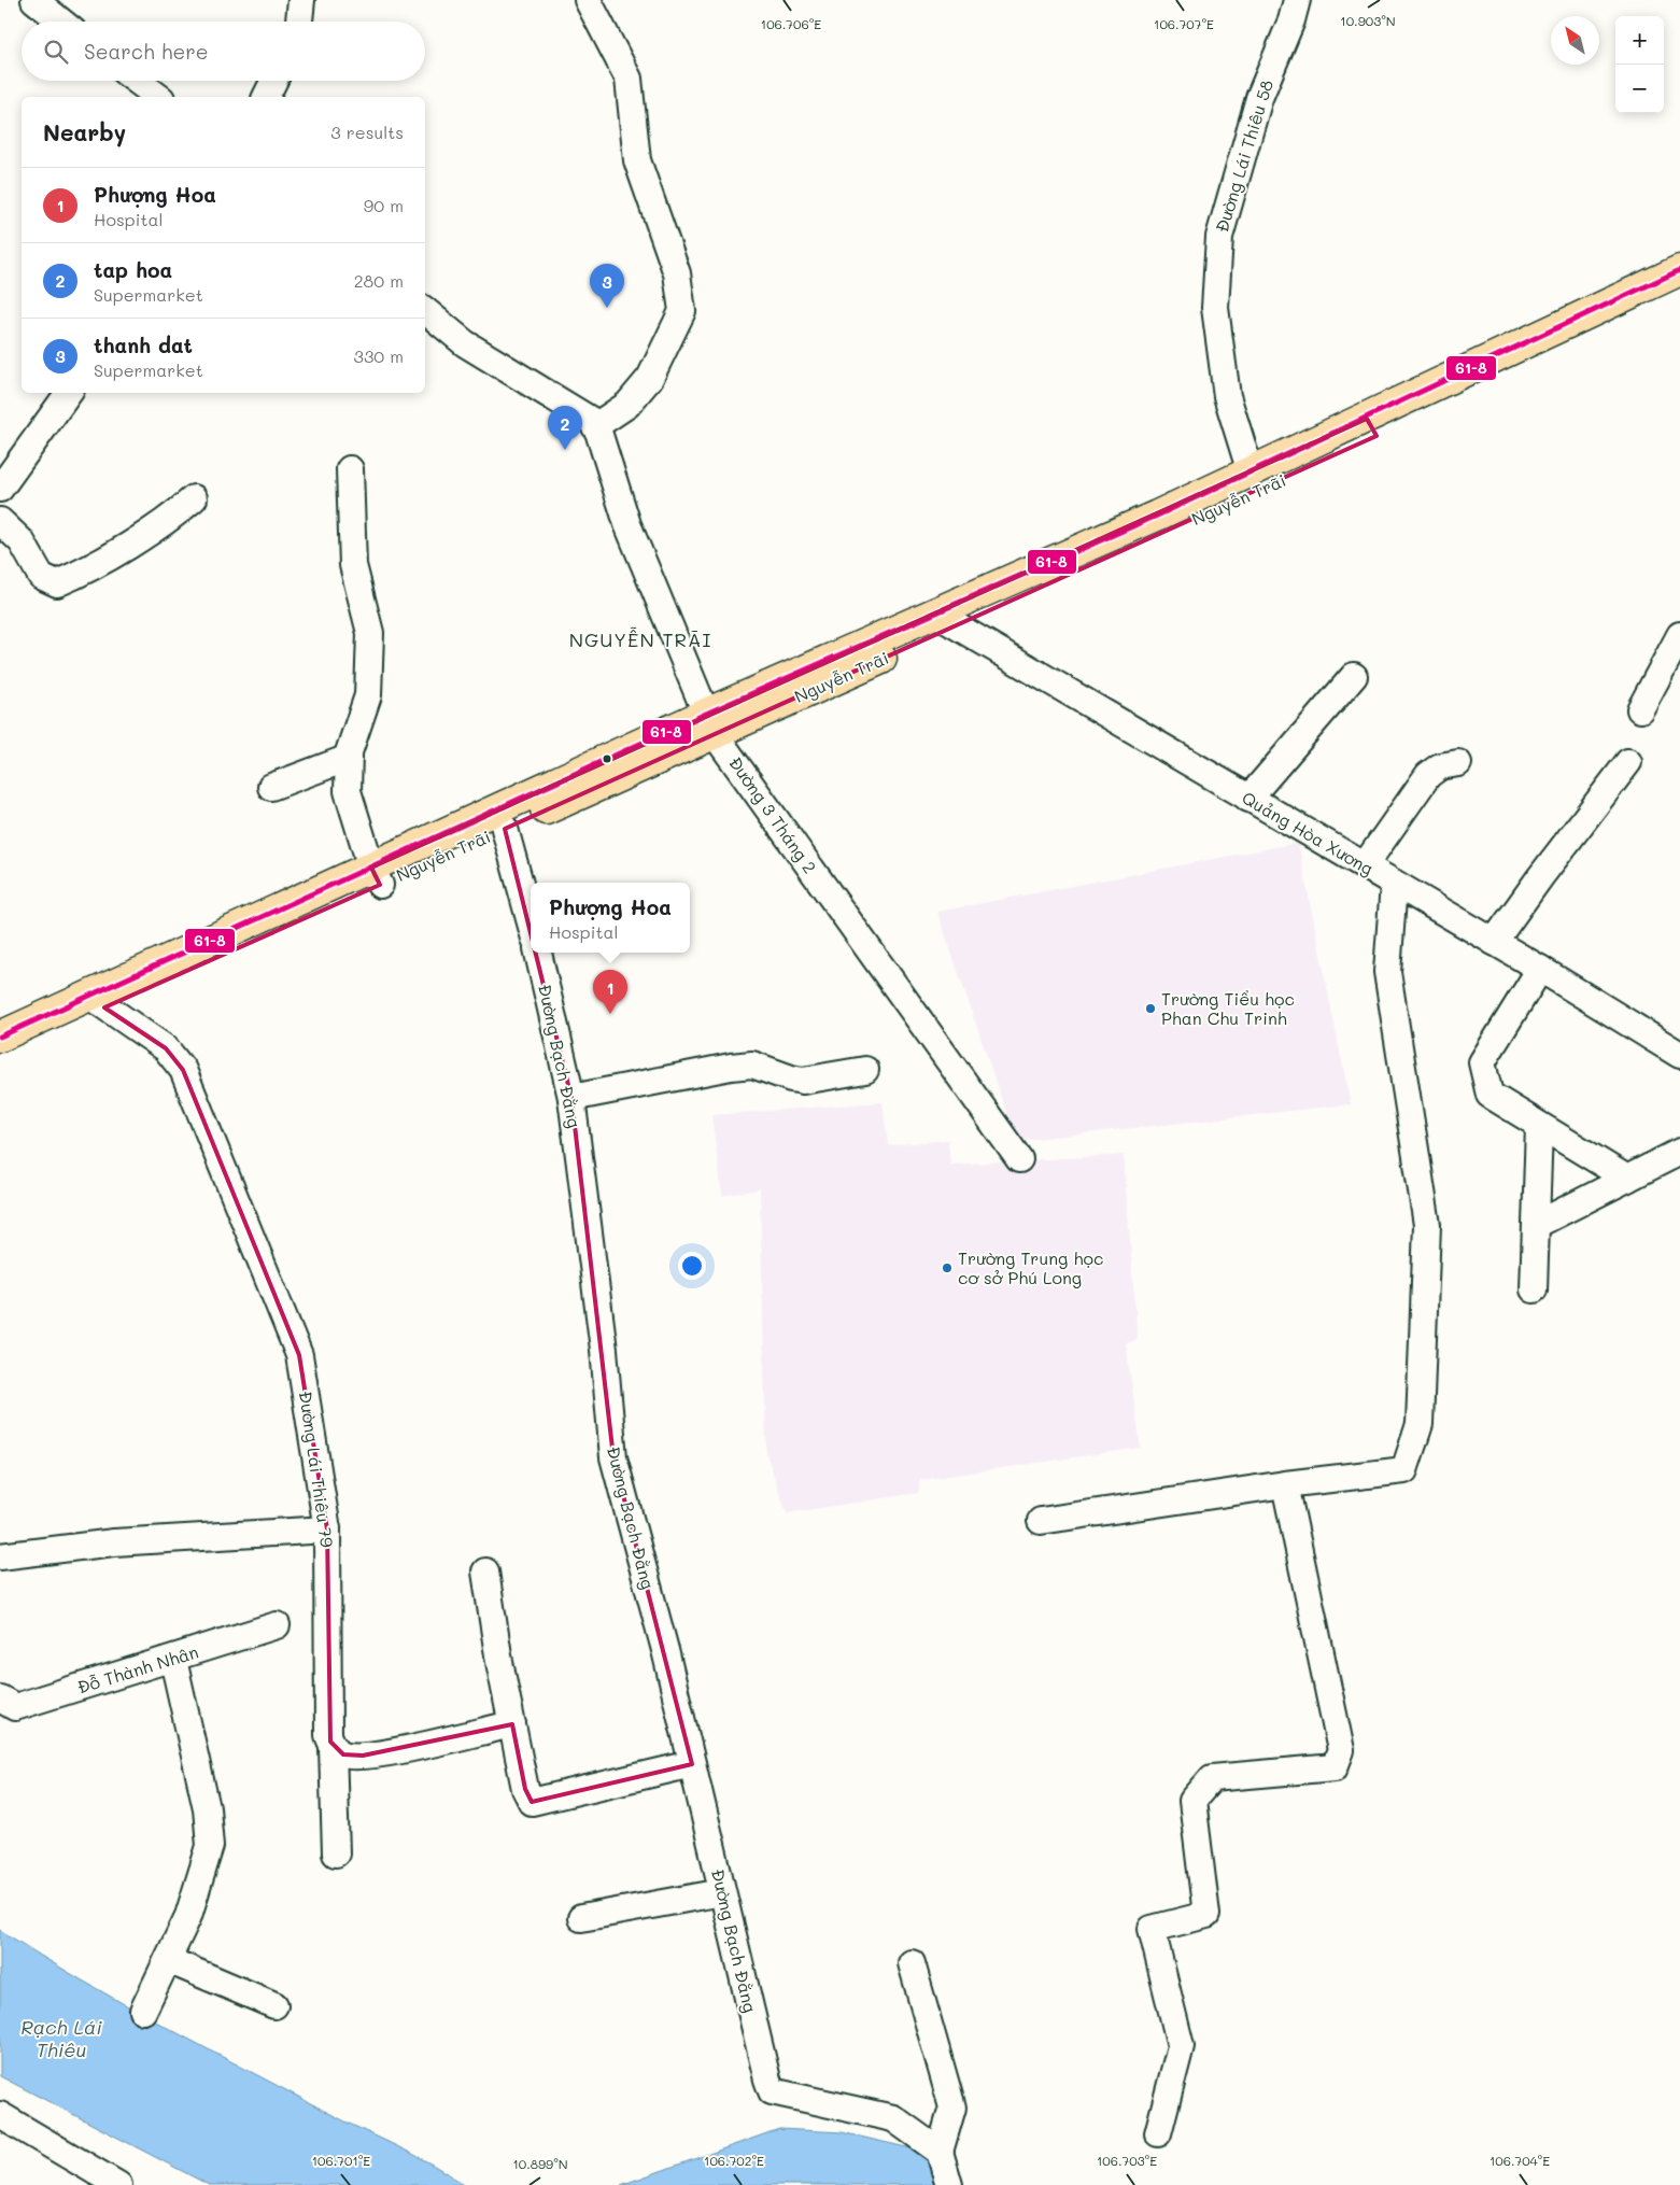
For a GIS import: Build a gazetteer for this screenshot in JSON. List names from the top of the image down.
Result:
{
  "streets": {
    "main road": ["Nguyễn Trãi"],
    "street": [
      "Đường Lái Thiêu 58",
      "Đường 3 Tháng 2",
      "Quảng Hòa Xương",
      "Đường Bạch Đằng",
      "Đường Lái Thiêu 79",
      "Đỗ Thành Nhân"
    ]
  },
  "crossings": [
    ["Đường Lái Thiêu 58", "Nguyễn Trãi"],
    ["Nguyễn Trãi", "Đường 3 Tháng 2"],
    ["Nguyễn Trãi", "Quảng Hòa Xương"],
    ["Nguyễn Trãi", "Đường Lái Thiêu 79"]
  ],
  "districts": ["NGUYỄN TRÃI"],
  "water": ["Rạch Lái Thiêu"],
  "places": ["Trường Tiểu học Phan Chu Trinh", "Trường Trung học cơ sở Phú Long"],
  "lines": ["transit line 61-8"],
  "north": "top left",
  "page": {
    "map_buttons": ["+", "−"],
    "search": "Search here",
    "heading": ["Nearby", "3 results"],
    "list": [
      {
        "mark": "1",
        "name": "Phượng Hoa",
        "note": "Hospital",
        "value": "90 m"
      },
      {
        "mark": "2",
        "name": "tap hoa",
        "note": "Supermarket",
        "value": "280 m"
      },
      {
        "mark": "3",
        "name": "thanh dat",
        "note": "Supermarket",
        "value": "330 m"
      }
    ],
    "pins": ["3", "2", "1"],
    "popup": ["Phượng Hoa", "Hospital"]
  },
  "coordinates": [
    "10.903°N",
    "106.706°E",
    "106.707°E",
    "106.701°E",
    "106.702°E",
    "106.703°E",
    "106.704°E",
    "10.899°N"
  ]
}
